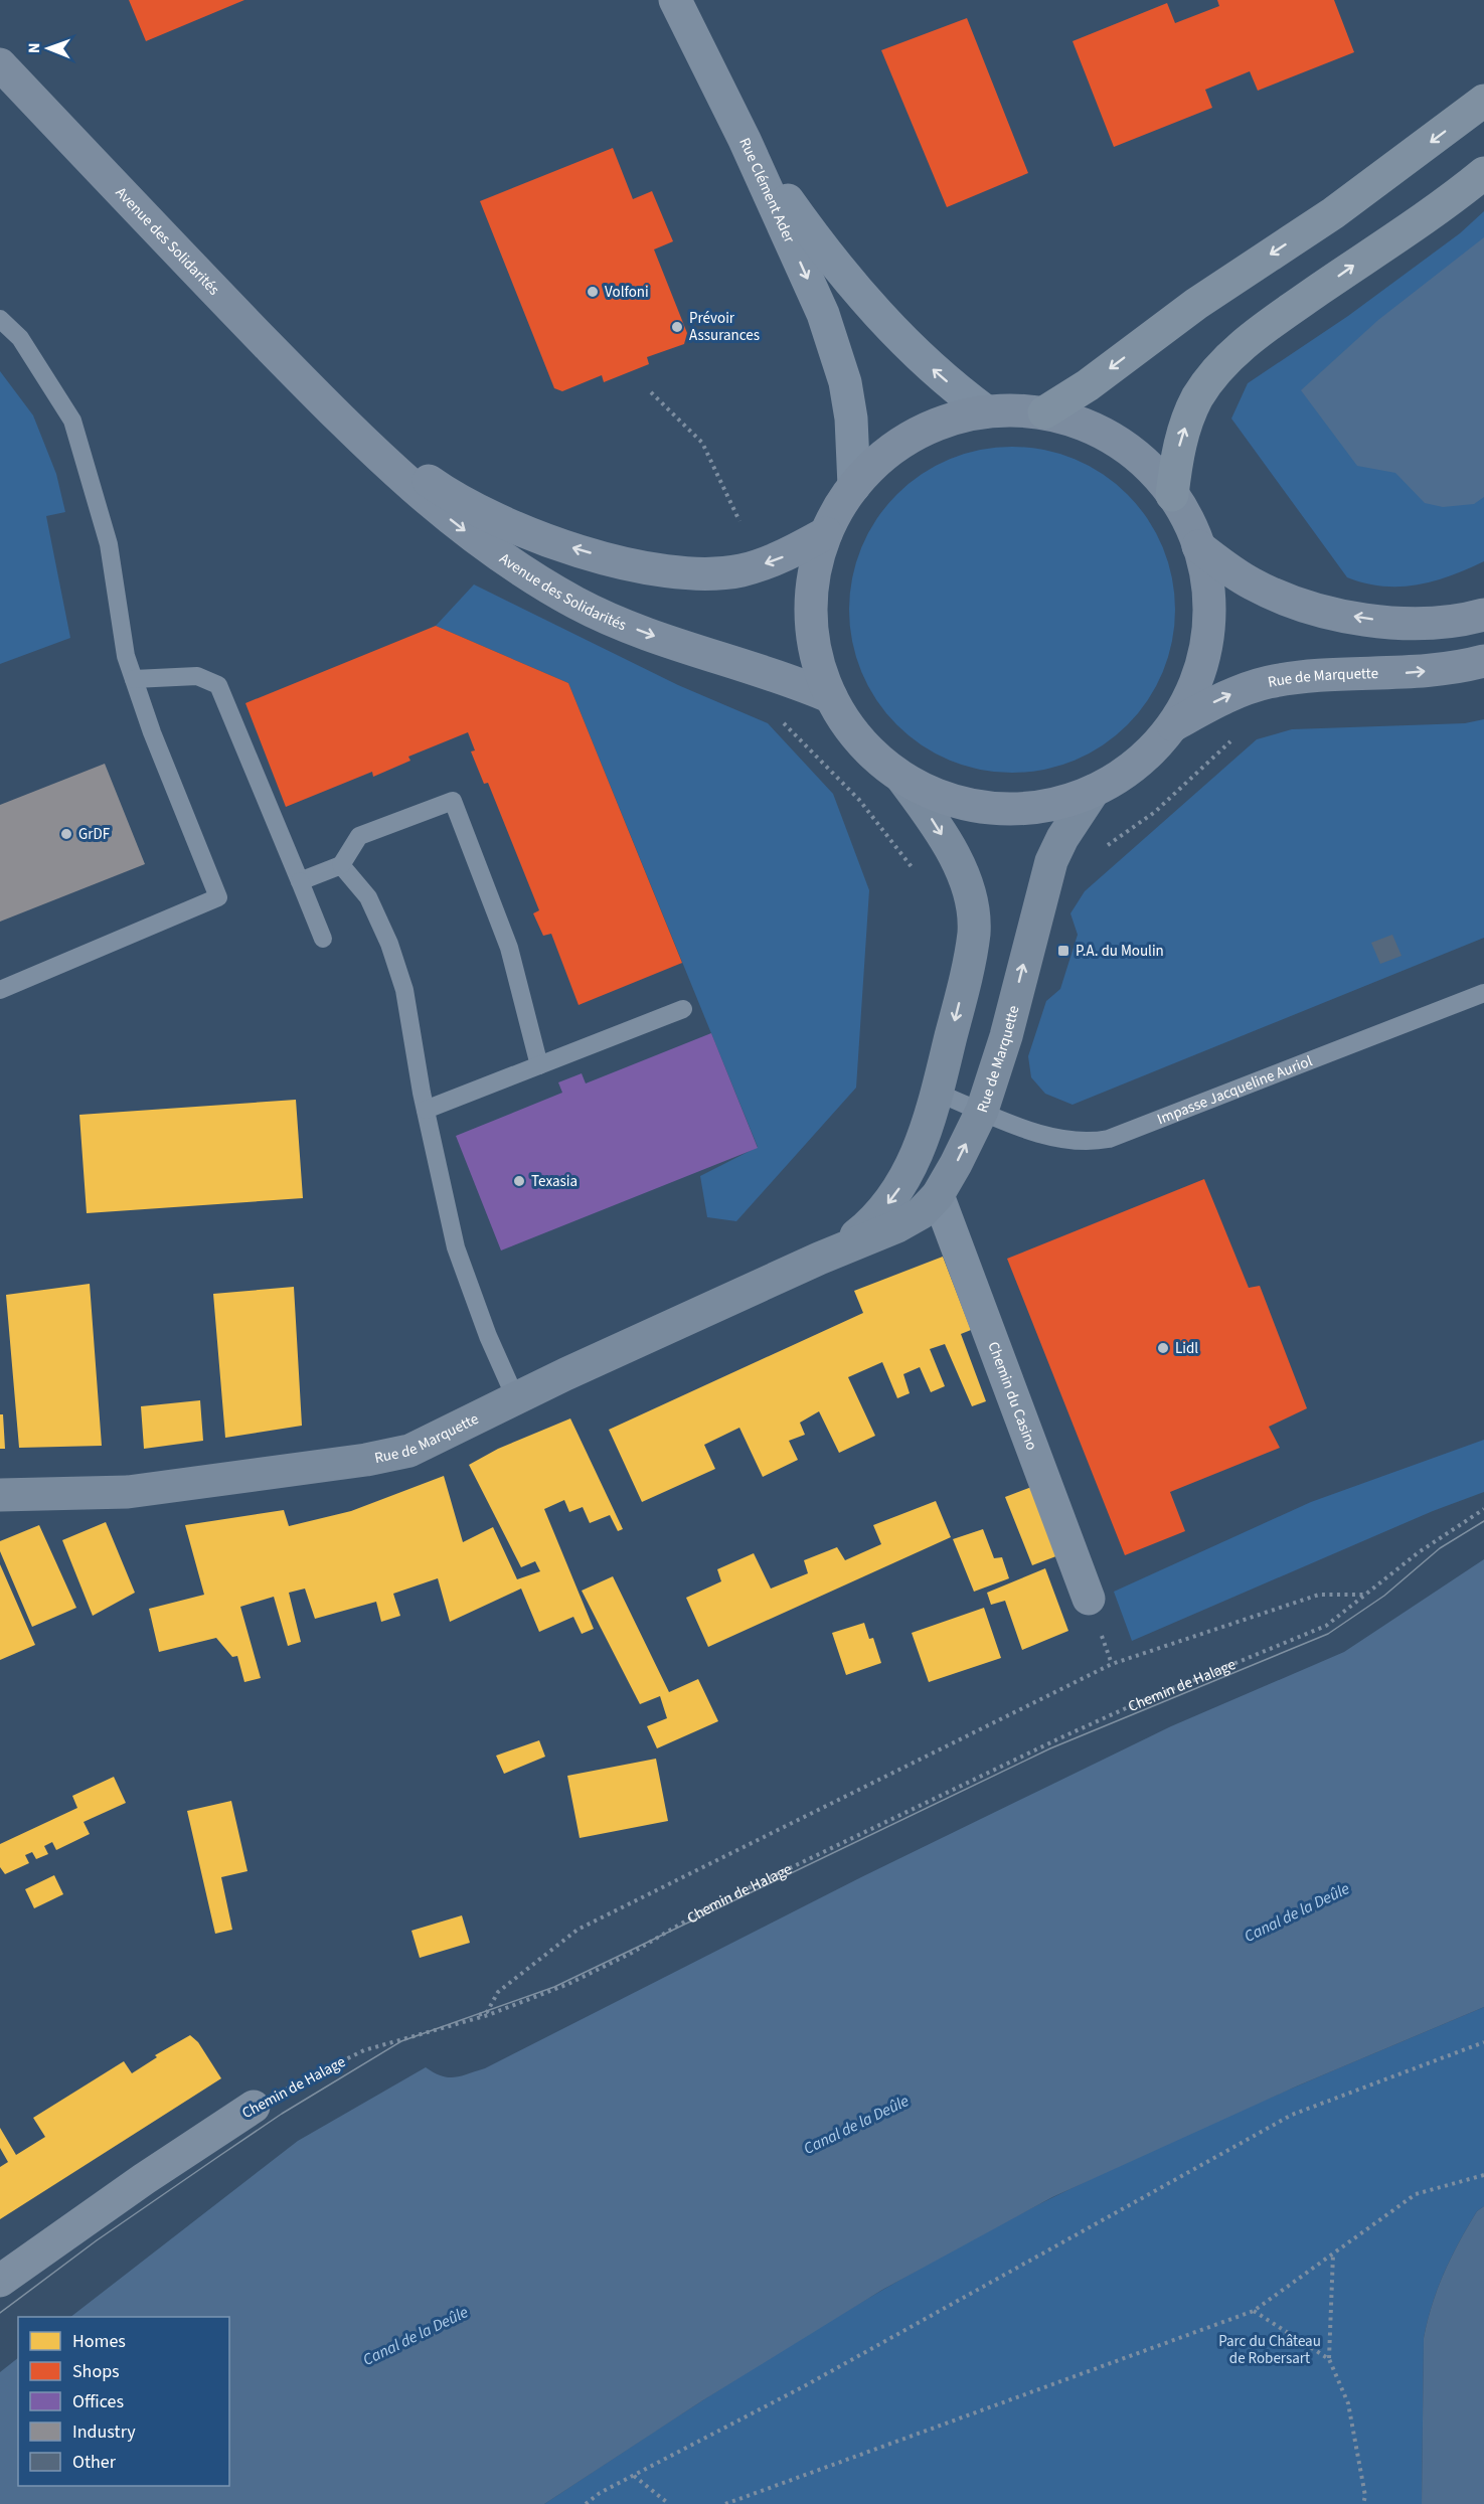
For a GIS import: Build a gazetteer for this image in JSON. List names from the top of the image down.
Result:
{
  "streets": {
    "main road": ["Avenue des Solidarités", "Rue de Marquette"],
    "street": ["Rue Clément Ader", "Chemin du Casino", "Chemin de Halage"],
    "lane": ["Impasse Jacqueline Auriol"]
  },
  "crossings": [
    ["Rue de Marquette", "Impasse Jacqueline Auriol"],
    ["Rue de Marquette", "Chemin du Casino"]
  ],
  "water": ["Canal de la Deûle"],
  "parks": ["Parc du Château de Robersart"],
  "places": {
    "other": [
      "Volfoni",
      "Prévoir Assurances",
      "GrDF",
      "Texasia",
      "Lidl"
    ],
    "transit": ["P.A. du Moulin"]
  },
  "legend": [
    "Homes",
    "Shops",
    "Offices",
    "Industry",
    "Other"
  ],
  "north": "left"
}
